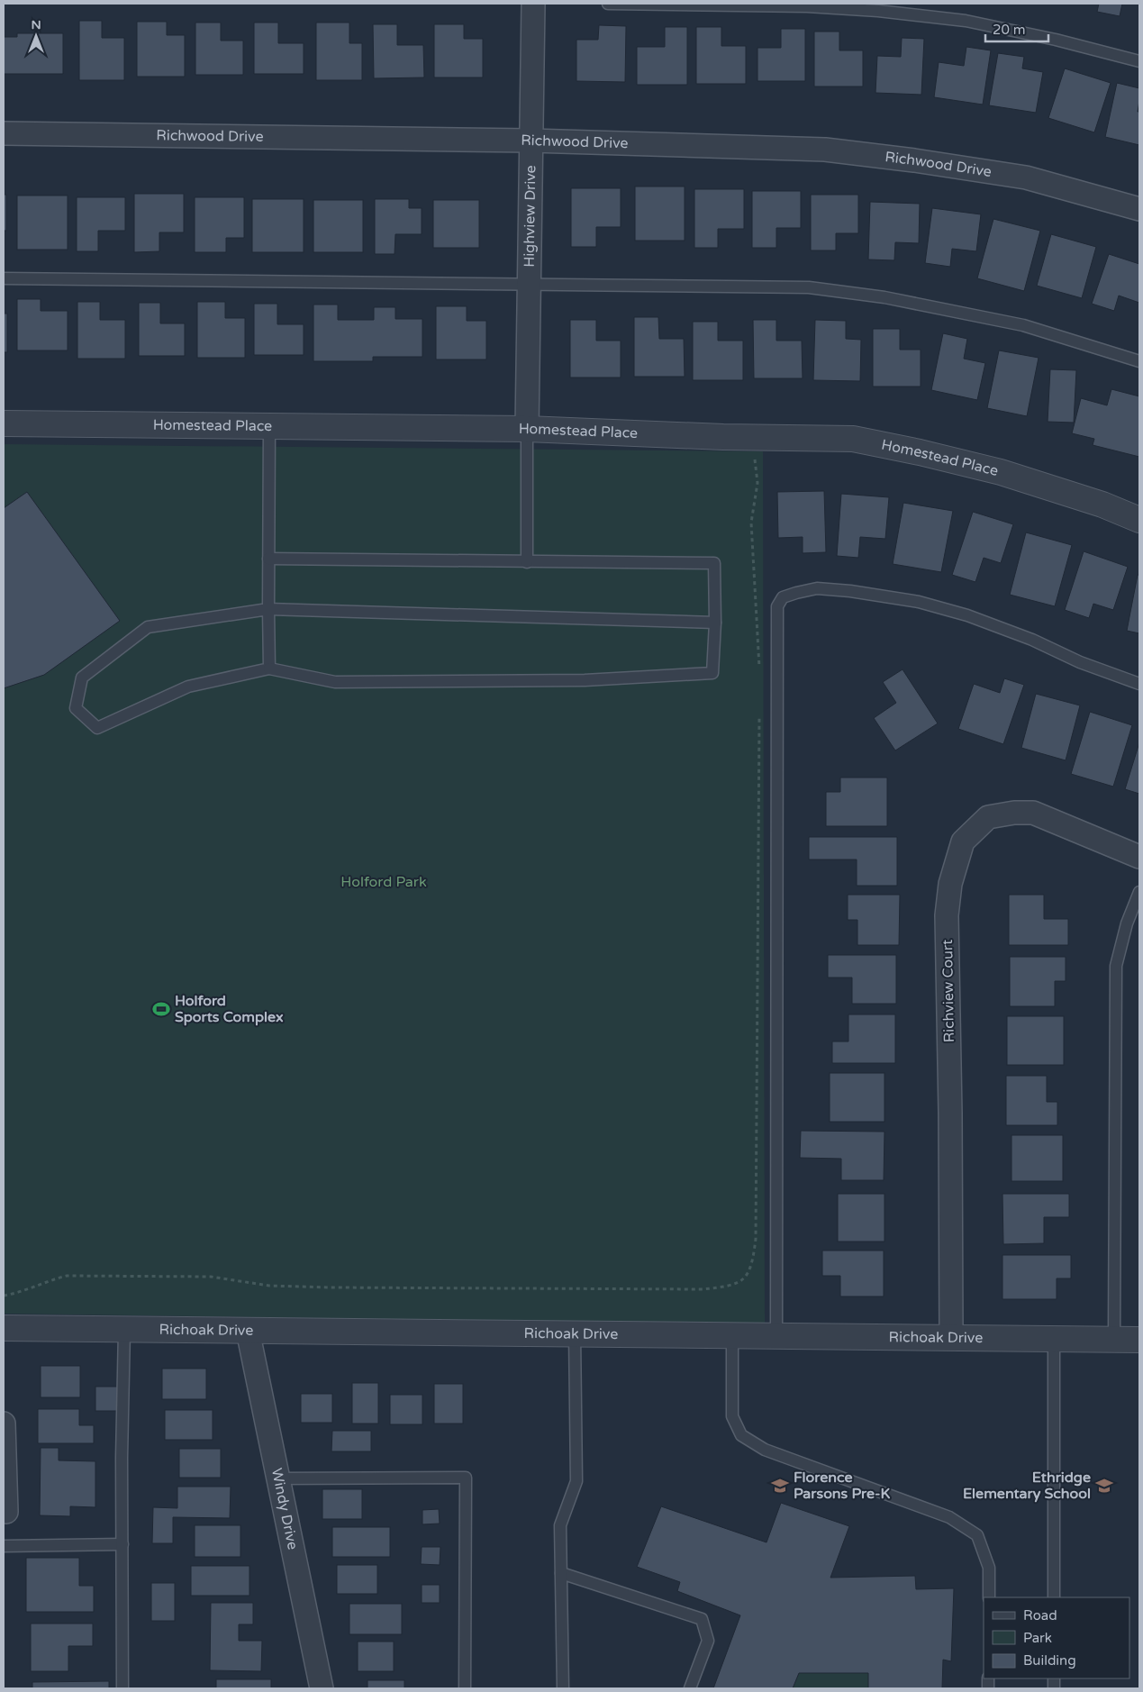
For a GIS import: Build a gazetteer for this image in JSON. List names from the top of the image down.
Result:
{
  "streets": {
    "street": [
      "Richwood Drive",
      "Highview Drive",
      "Homestead Place",
      "Richview Court",
      "Richoak Drive",
      "Windy Drive"
    ]
  },
  "crossings": [
    ["Richwood Drive", "Highview Drive"],
    ["Highview Drive", "Homestead Place"],
    ["Richview Court", "Richoak Drive"],
    ["Richoak Drive", "Windy Drive"]
  ],
  "parks": ["Holford Park"],
  "places": {
    "sports": ["Holford Sports Complex"],
    "school or university": ["Florence Parsons Pre-K", "Ethridge Elementary School"]
  },
  "legend": ["Road", "Park", "Building"],
  "scale_bar": "20 m",
  "north": "top"
}
